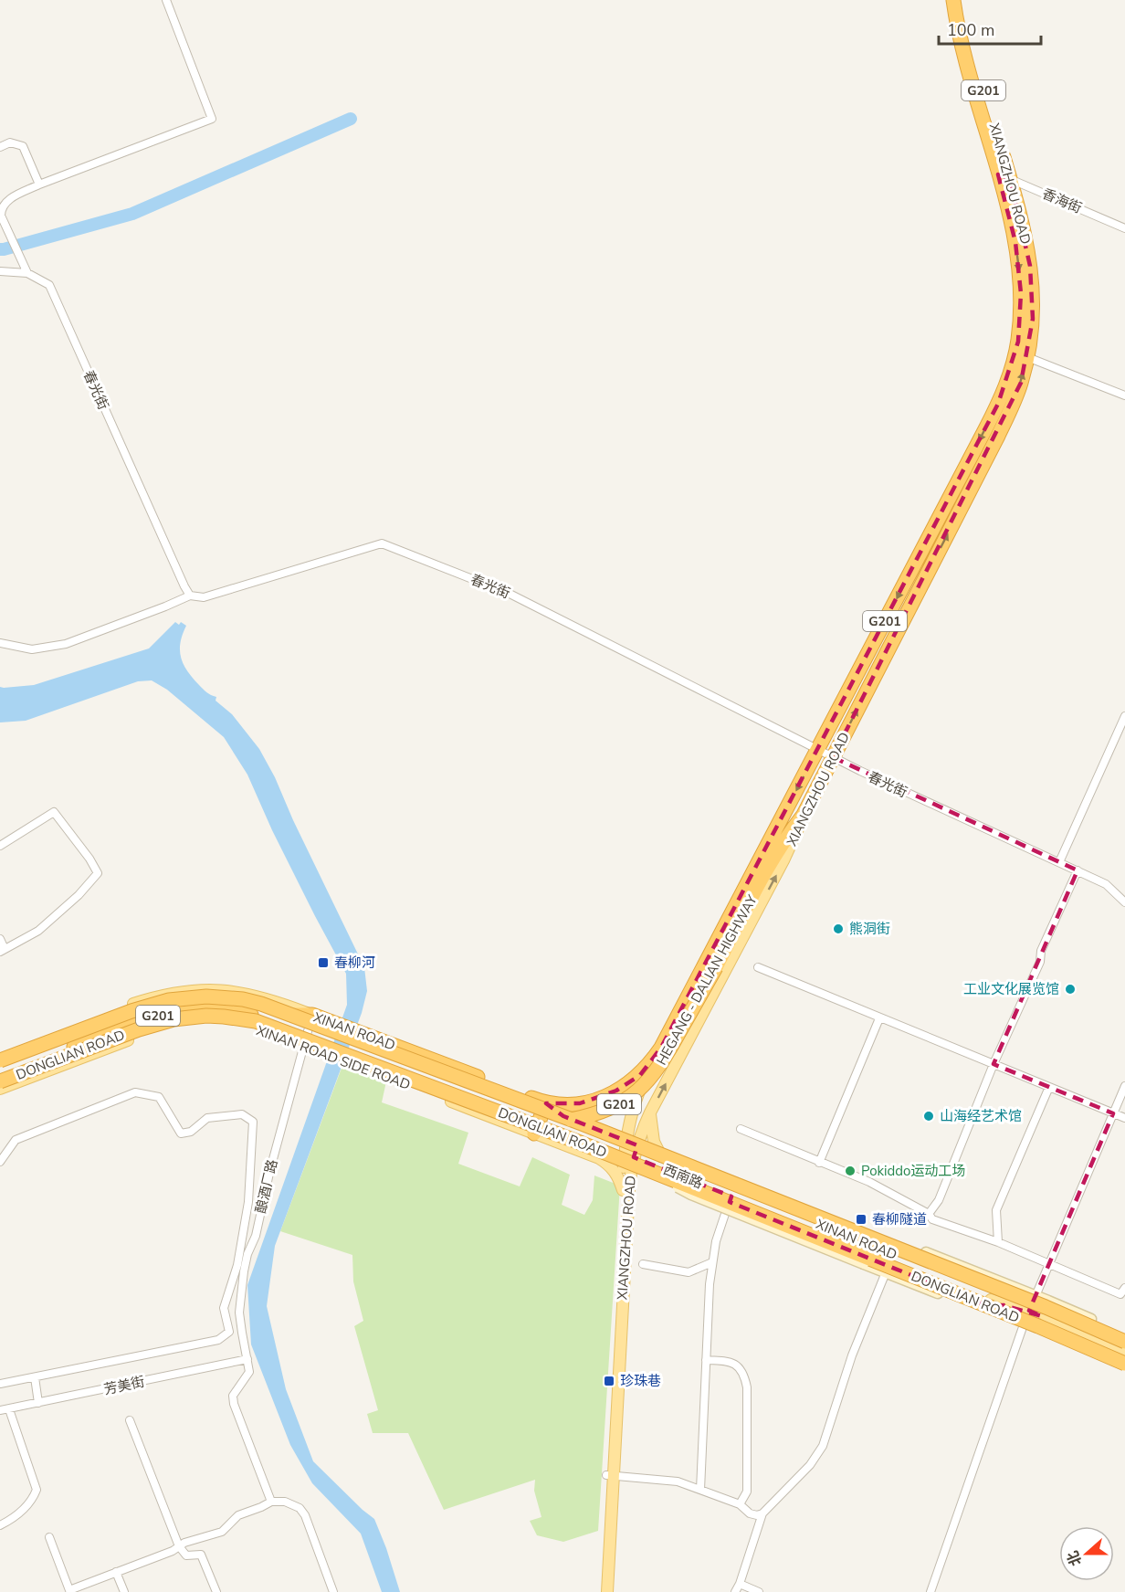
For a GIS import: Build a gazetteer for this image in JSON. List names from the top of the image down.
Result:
{
  "streets": {
    "highway": [
      "G201",
      "XIANGZHOU ROAD",
      "HEGANG - DALIAN HIGHWAY",
      "XINAN ROAD",
      "DONGLIAN ROAD"
    ],
    "main road": ["XINAN ROAD SIDE ROAD", "西南路"],
    "street": [
      "香海街",
      "春光街",
      "酿酒厂路",
      "芳美街"
    ]
  },
  "crossings": [
    ["XIANGZHOU ROAD", "香海街"],
    ["XIANGZHOU ROAD", "春光街"],
    ["XIANGZHOU ROAD", "HEGANG - DALIAN HIGHWAY"],
    ["XIANGZHOU ROAD", "XINAN ROAD"],
    ["XIANGZHOU ROAD", "DONGLIAN ROAD"],
    ["XIANGZHOU ROAD", "XINAN ROAD SIDE ROAD"],
    ["HEGANG - DALIAN HIGHWAY", "XINAN ROAD"],
    ["XINAN ROAD", "DONGLIAN ROAD"],
    ["XINAN ROAD", "XINAN ROAD SIDE ROAD"],
    ["XINAN ROAD", "西南路"],
    ["XINAN ROAD", "酿酒厂路"],
    ["DONGLIAN ROAD", "XINAN ROAD SIDE ROAD"],
    ["XINAN ROAD SIDE ROAD", "酿酒厂路"],
    ["酿酒厂路", "芳美街"]
  ],
  "places": {
    "other": [
      "熊洞街",
      "工业文化展览馆",
      "山海经艺术馆",
      "Pokiddo运动工场"
    ],
    "transit": ["春柳河", "春柳隧道", "珍珠巷"]
  },
  "scale_bar": "100 m",
  "north": "left"
}
